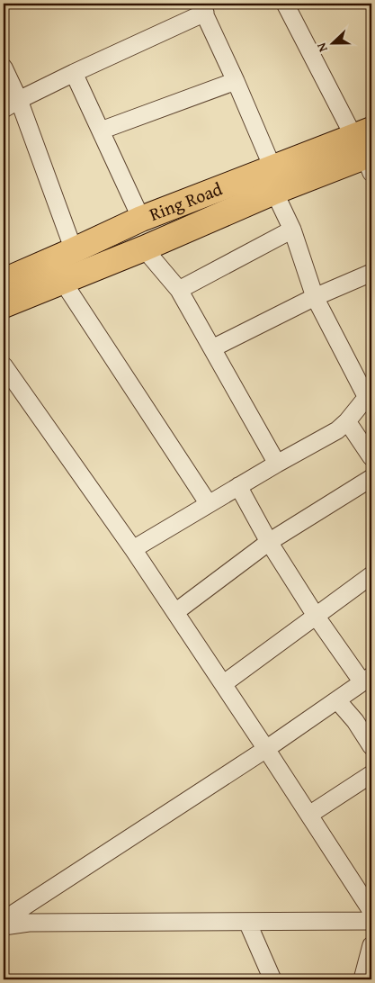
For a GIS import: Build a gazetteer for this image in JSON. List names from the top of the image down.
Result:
{
  "streets": {
    "main road": ["Ring Road"]
  },
  "north": "left"
}
